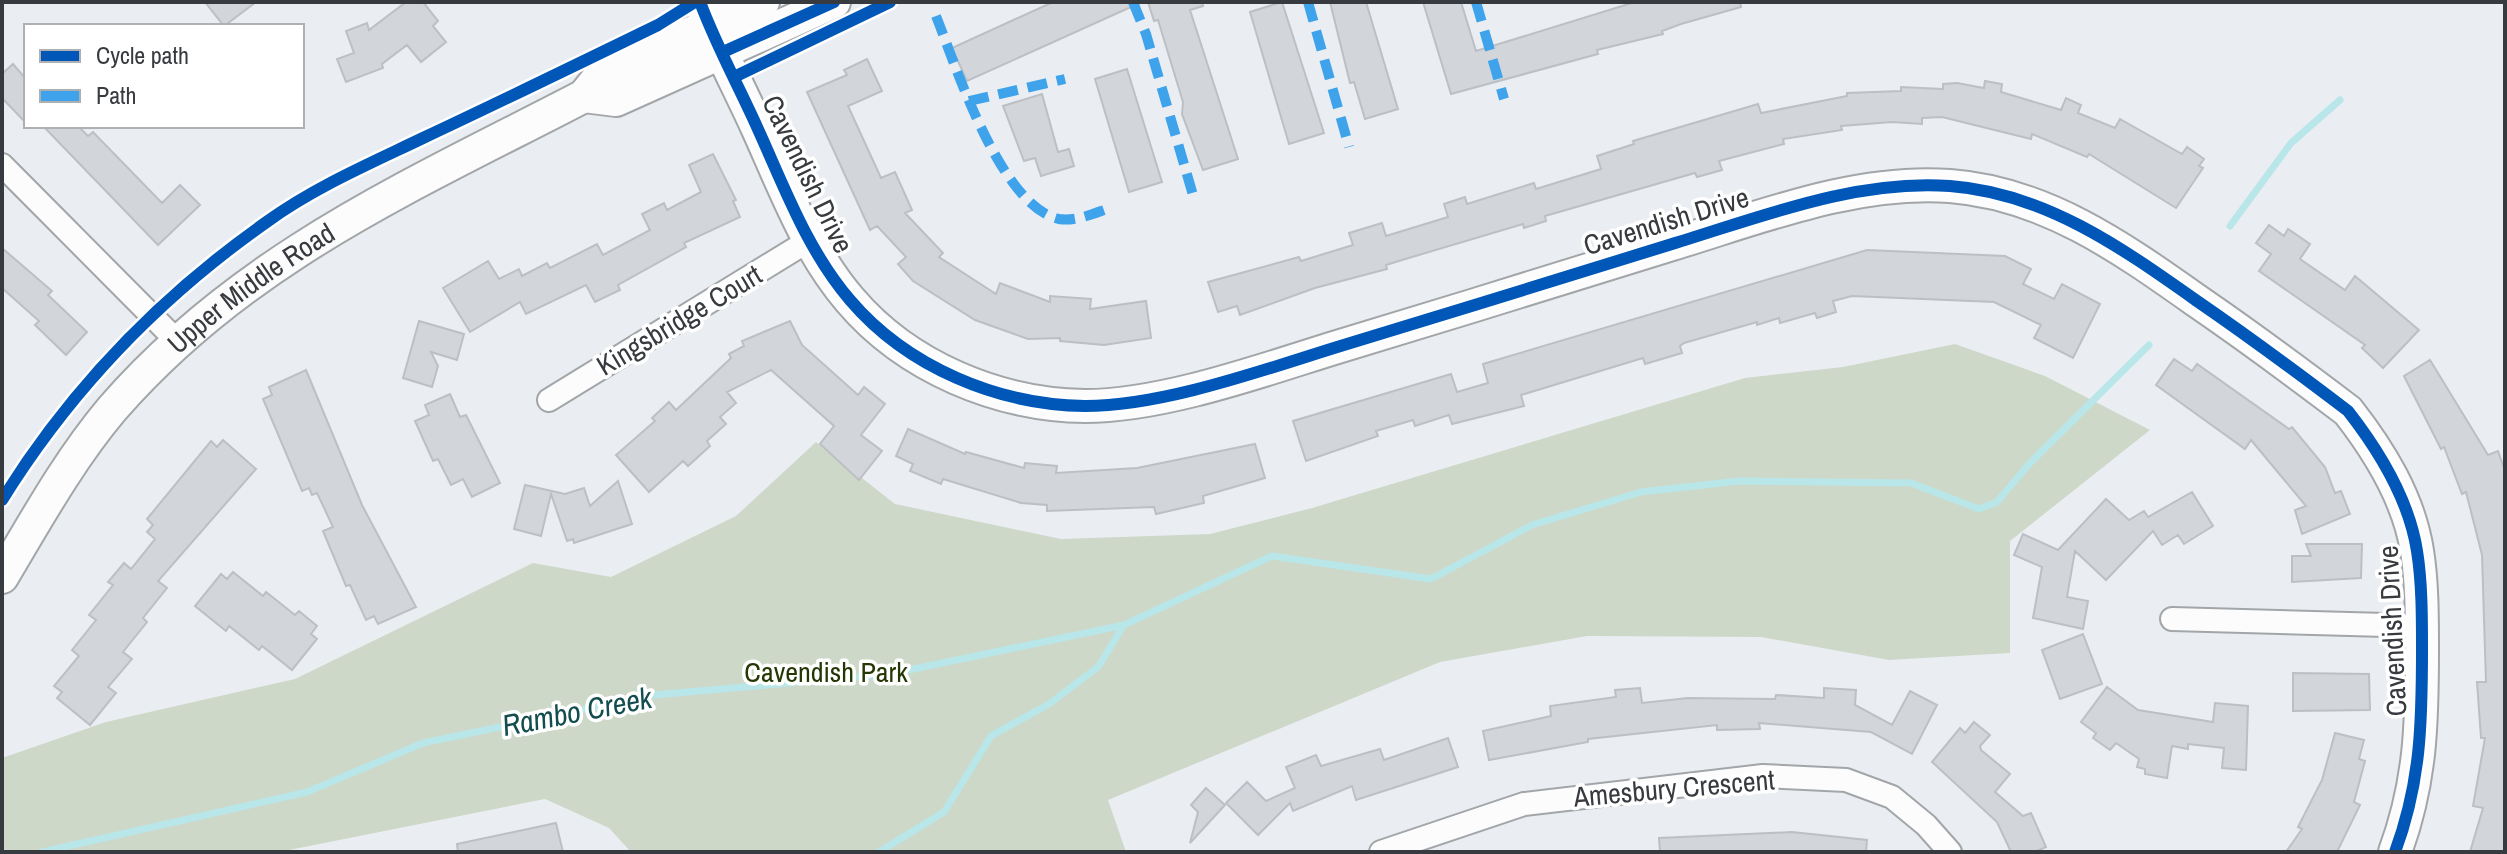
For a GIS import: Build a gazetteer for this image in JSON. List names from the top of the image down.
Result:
{
  "streets": {
    "street": [
      "Cavendish Drive",
      "Upper Middle Road",
      "Kingsbridge Court",
      "Amesbury Crescent"
    ]
  },
  "crossings": [
    ["Cavendish Drive", "Upper Middle Road"],
    ["Cavendish Drive", "Kingsbridge Court"]
  ],
  "water": ["Rambo Creek"],
  "parks": ["Cavendish Park"],
  "legend": ["Cycle path", "Path"]
}
